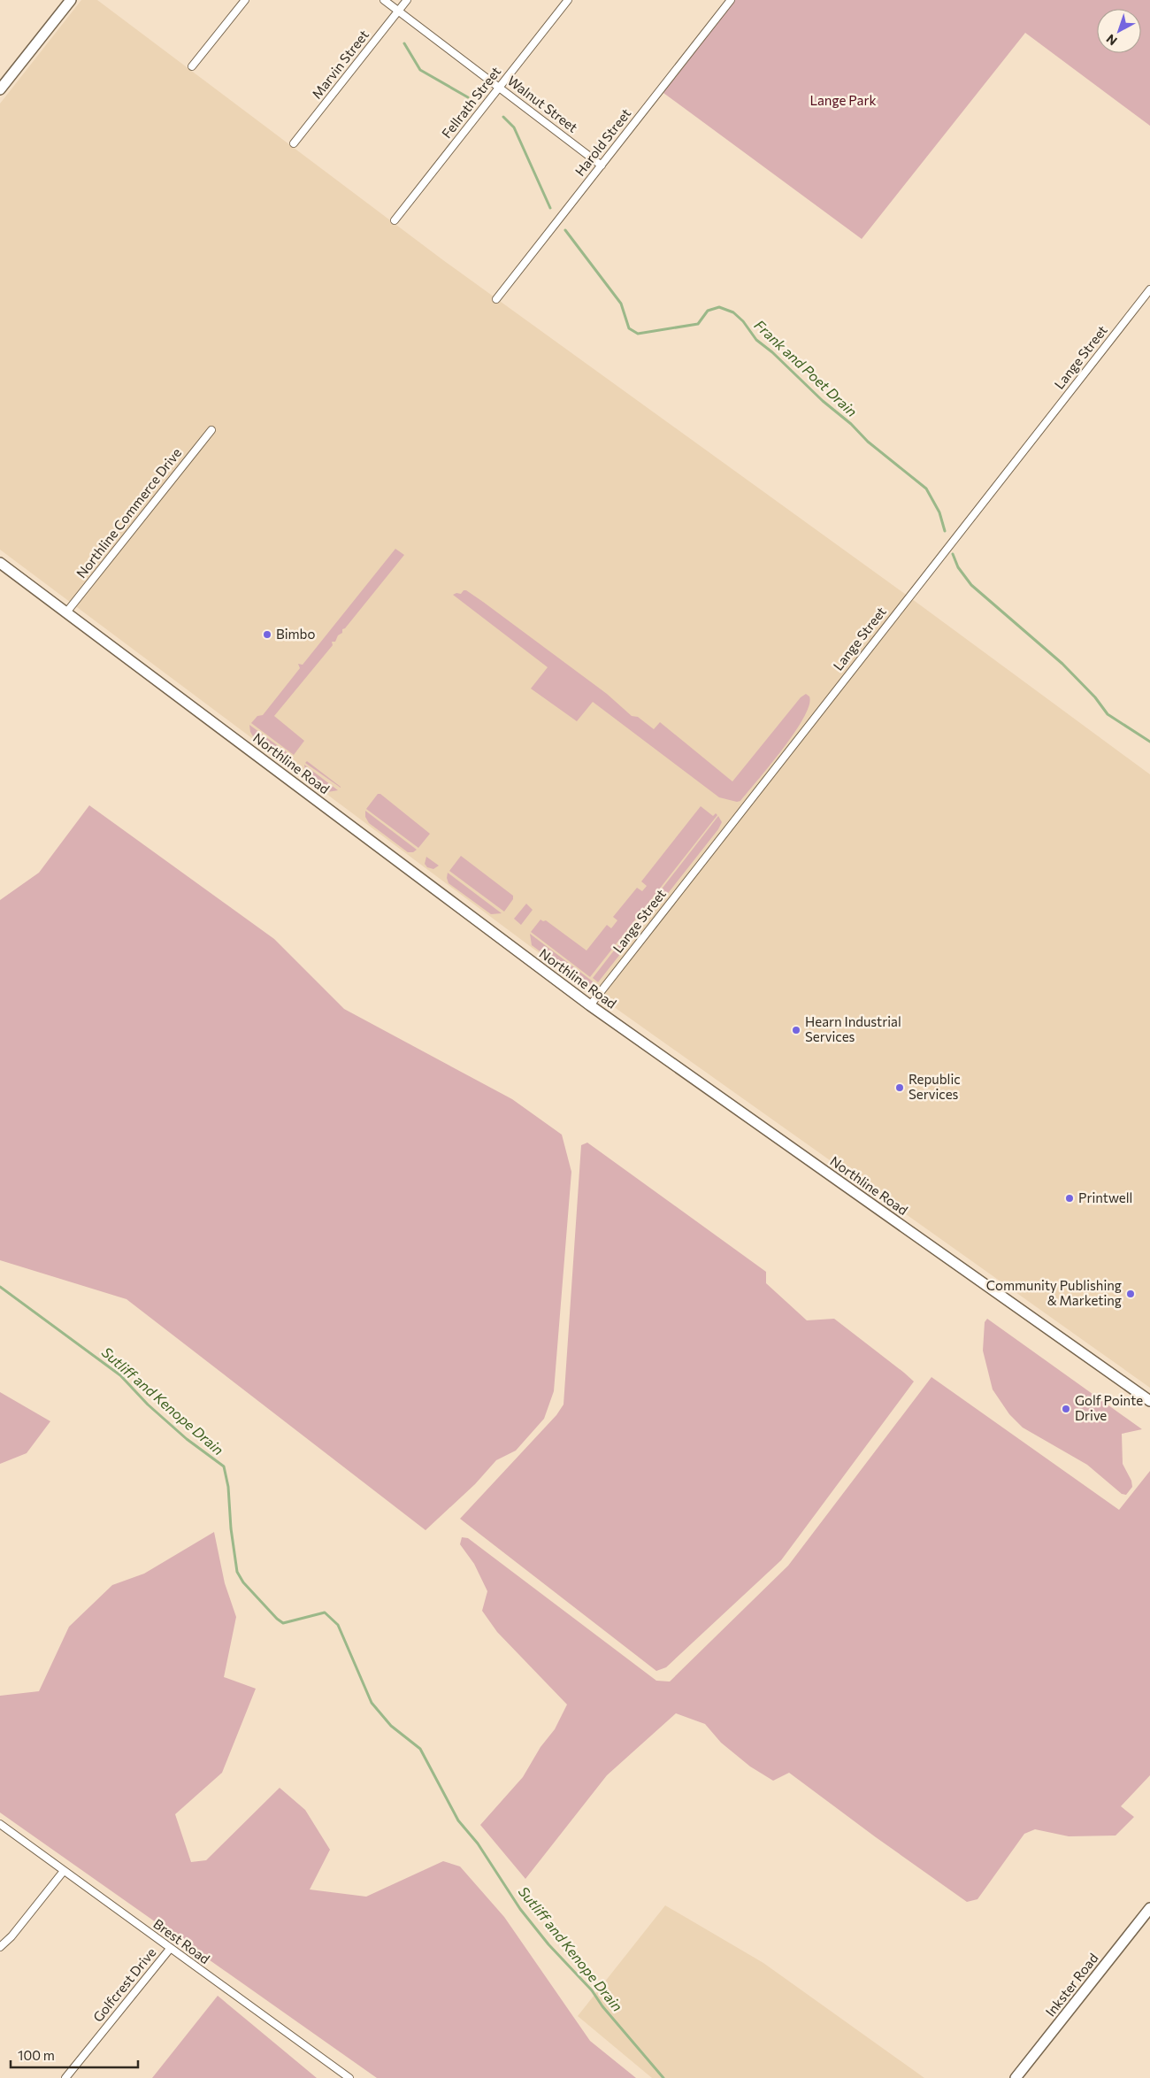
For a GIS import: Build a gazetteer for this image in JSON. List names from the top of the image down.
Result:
{
  "streets": {
    "main road": ["Northline Road", "Inkster Road"],
    "street": [
      "Marvin Street",
      "Fellrath Street",
      "Walnut Street",
      "Harold Street",
      "Lange Street",
      "Northline Commerce Drive",
      "Brest Road",
      "Golfcrest Drive"
    ]
  },
  "crossings": [
    ["Marvin Street", "Walnut Street"],
    ["Fellrath Street", "Walnut Street"],
    ["Walnut Street", "Harold Street"],
    ["Lange Street", "Northline Road"],
    ["Northline Commerce Drive", "Northline Road"],
    ["Brest Road", "Golfcrest Drive"]
  ],
  "water": ["Frank and Poet Drain", "Sutliff and Kenope Drain"],
  "parks": ["Lange Park"],
  "places": [
    "Bimbo",
    "Hearn Industrial Services",
    "Republic Services",
    "Printwell",
    "Community Publishing & Marketing",
    "Golf Pointe Drive"
  ],
  "scale_bar": "100 m",
  "north": "bottom left"
}
